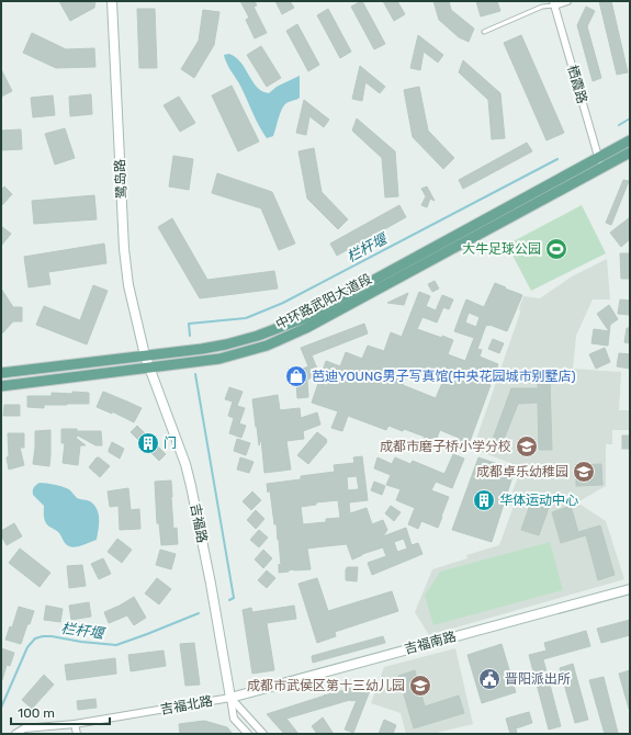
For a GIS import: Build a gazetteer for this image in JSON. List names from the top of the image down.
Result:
{
  "streets": {
    "main road": ["中环路武阳大道段"],
    "street": [
      "栖霞路",
      "鹭岛路",
      "吉福路",
      "吉福南路",
      "吉福北路"
    ]
  },
  "crossings": [
    ["栖霞路", "中环路武阳大道段"],
    ["鹭岛路", "中环路武阳大道段"],
    ["鹭岛路", "吉福路"],
    ["中环路武阳大道段", "吉福路"],
    ["吉福路", "吉福南路"],
    ["吉福路", "吉福北路"],
    ["吉福南路", "吉福北路"]
  ],
  "water": ["栏杆堰"],
  "places": {
    "sports": ["大牛足球公园"],
    "shop": ["芭迪YOUNG男子写真馆(中央花园城市别墅店)"],
    "building": ["门", "华体运动中心"],
    "school or university": ["成都市磨子桥小学分校", "成都卓乐幼稚园", "成都市武侯区第十三幼儿园"],
    "public building": ["晋阳派出所"]
  },
  "scale_bar": "100 m"
}
